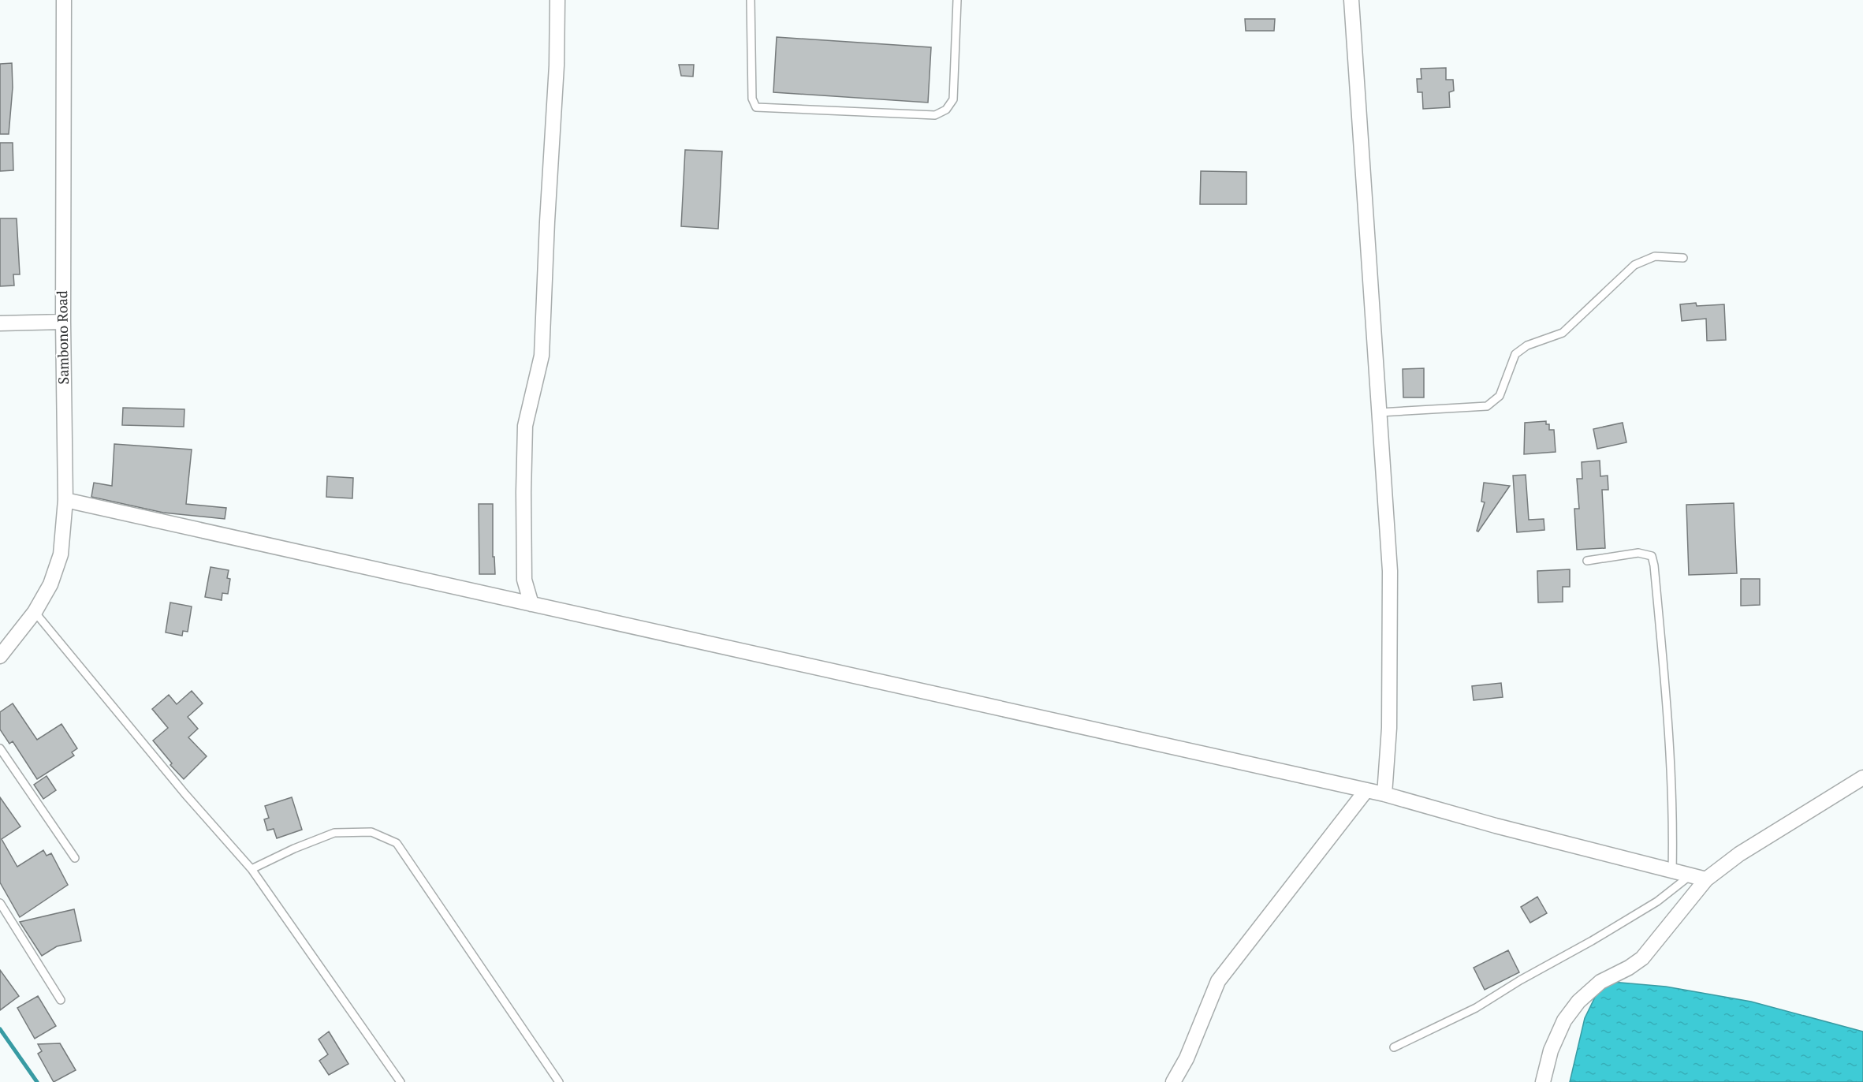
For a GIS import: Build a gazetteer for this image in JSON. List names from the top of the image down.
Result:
{
  "streets": {
    "street": ["Sambono Road"]
  }
}
